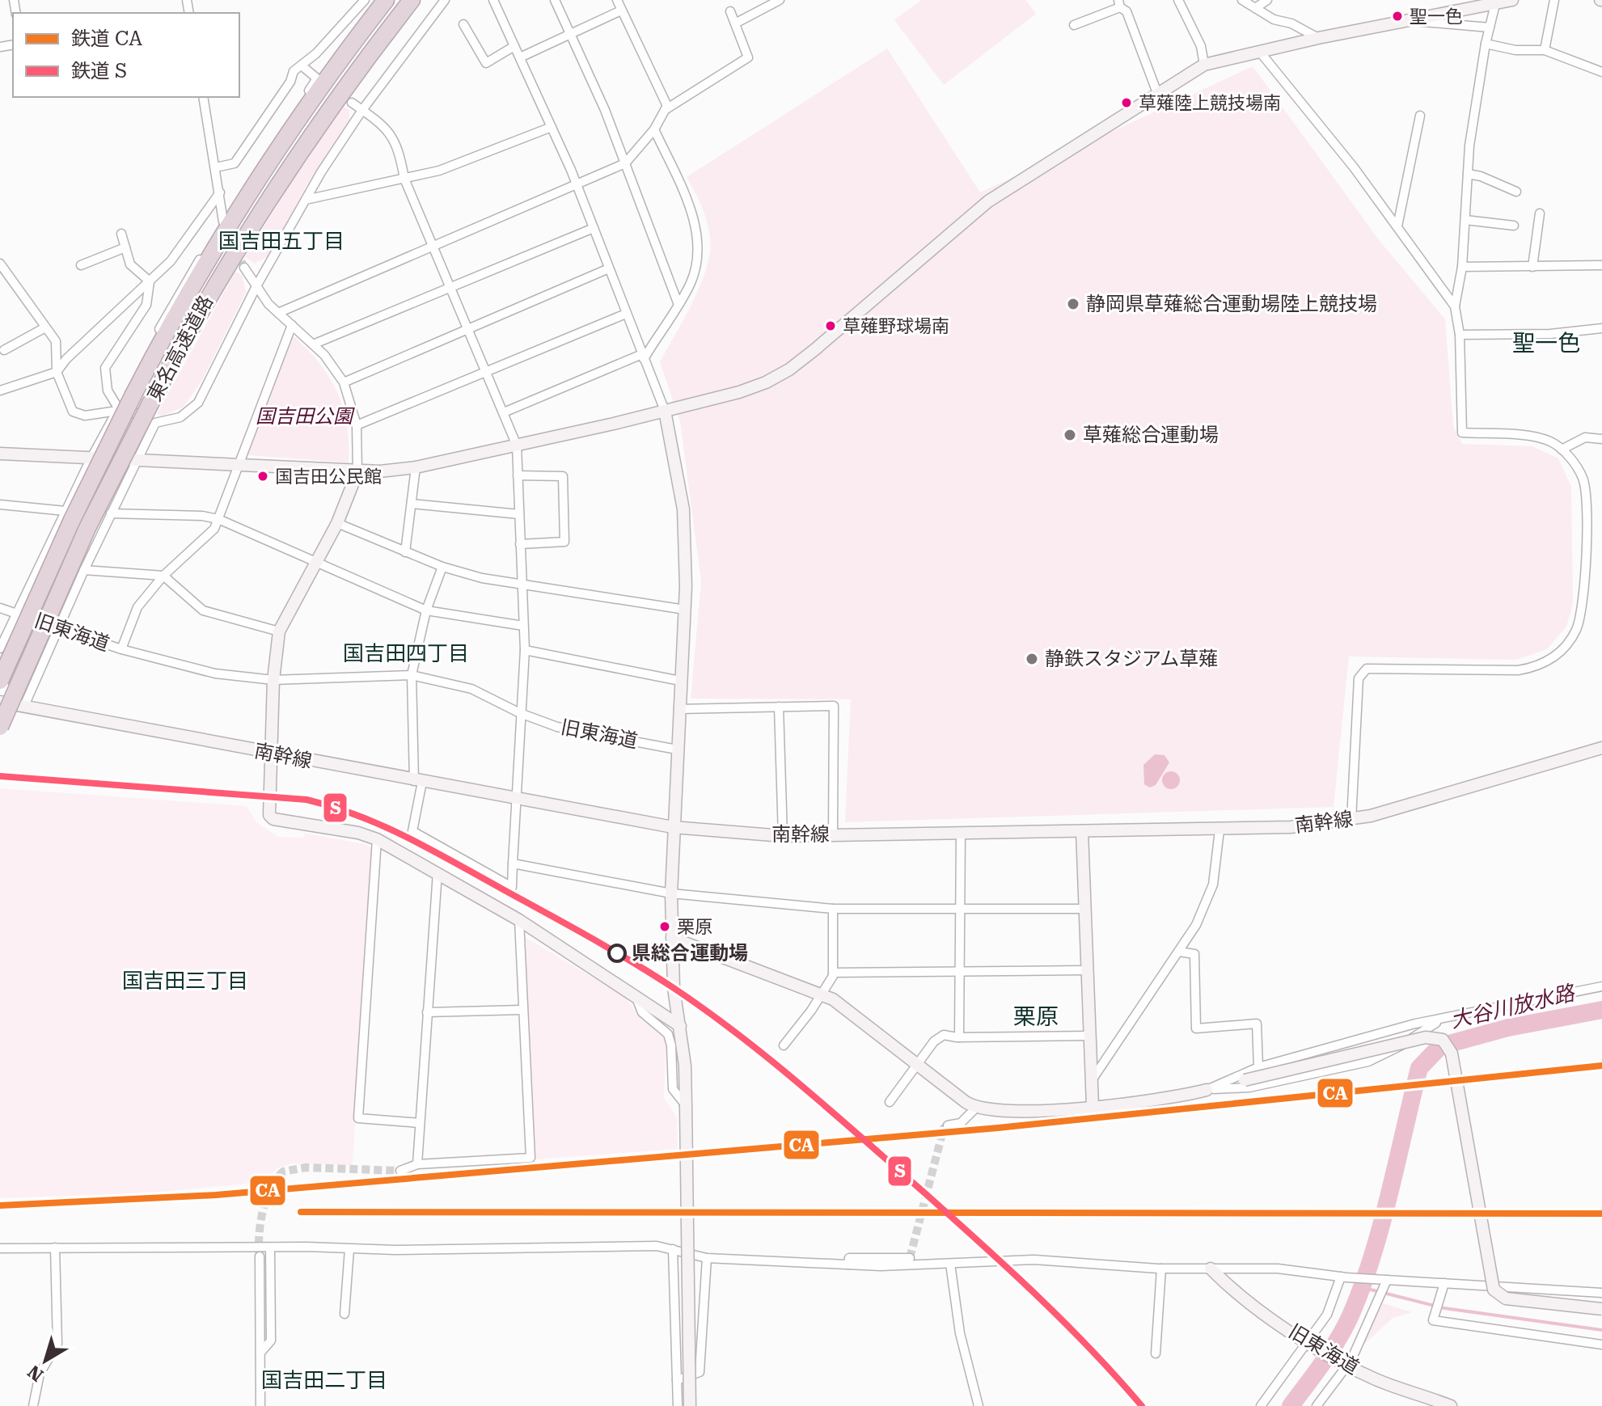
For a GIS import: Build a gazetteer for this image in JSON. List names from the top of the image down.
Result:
{
  "streets": {
    "highway": ["東名高速道路"],
    "street": ["旧東海道", "南幹線"]
  },
  "districts": [
    "国吉田五丁目",
    "聖一色",
    "国吉田四丁目",
    "国吉田三丁目",
    "栗原",
    "国吉田二丁目"
  ],
  "water": ["大谷川放水路"],
  "parks": ["国吉田公園"],
  "places": [
    "聖一色",
    "草薙陸上競技場南",
    "静岡県草薙総合運動場陸上競技場",
    "草薙野球場南",
    "草薙総合運動場",
    "国吉田公民館",
    "静鉄スタジアム草薙",
    "栗原",
    "県総合運動場"
  ],
  "lines": ["rail line S", "rail line CA"],
  "legend": ["鉄道 CA", "鉄道 S"],
  "north": "bottom left"
}
